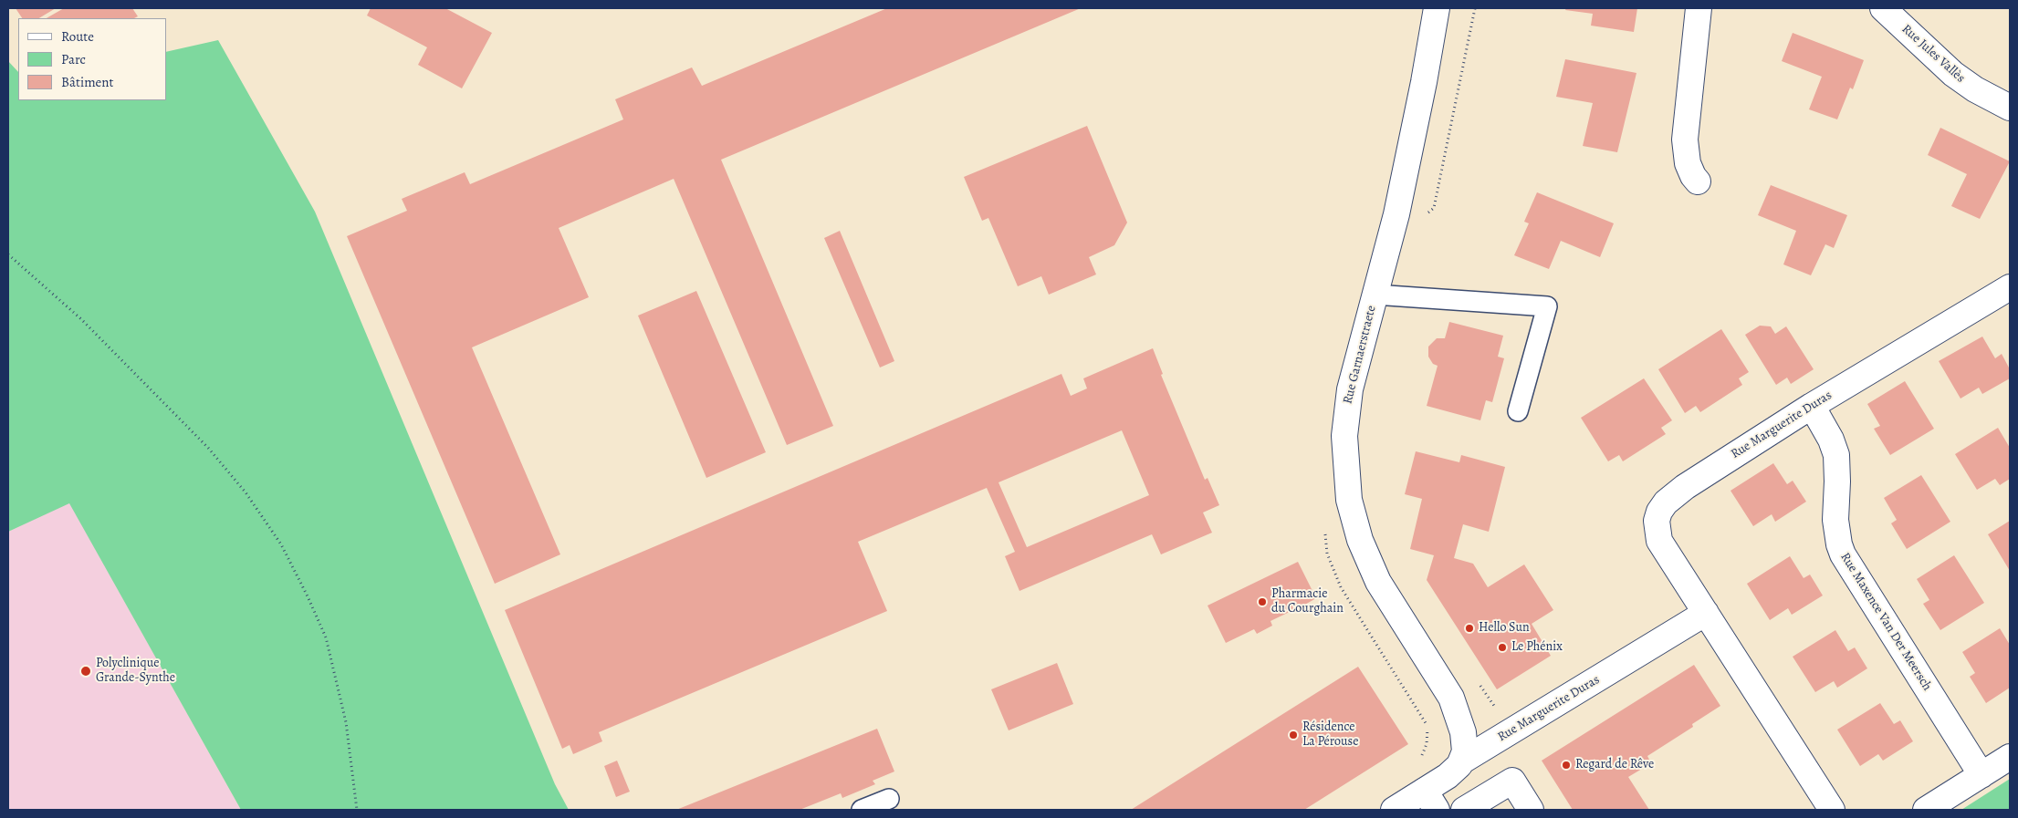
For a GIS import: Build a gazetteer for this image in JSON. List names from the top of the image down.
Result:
{
  "streets": {
    "street": [
      "Rue Jules Vallès",
      "Rue Garnaerstraete",
      "Rue Marguerite Duras",
      "Rue Maxence Van Der Meersch"
    ]
  },
  "crossings": [
    ["Rue Garnaerstraete", "Rue Marguerite Duras"],
    ["Rue Marguerite Duras", "Rue Maxence Van Der Meersch"]
  ],
  "places": [
    "Pharmacie du Courghain",
    "Hello Sun",
    "Le Phénix",
    "Polyclinique Grande-Synthe",
    "Résidence La Pérouse",
    "Regard de Rêve"
  ],
  "legend": ["Route", "Parc", "Bâtiment"]
}
